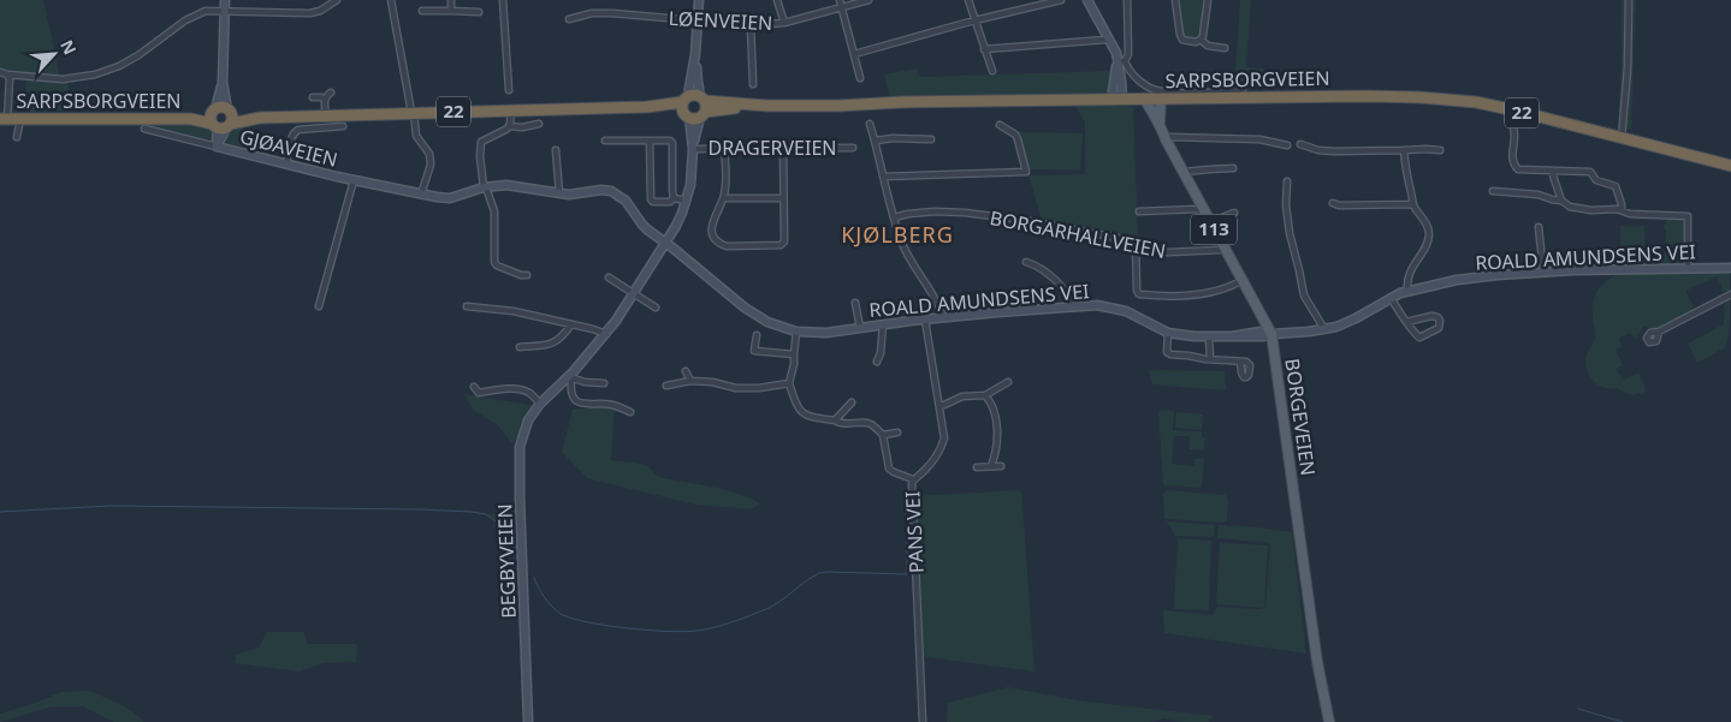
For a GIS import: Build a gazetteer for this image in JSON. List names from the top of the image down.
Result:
{
  "streets": {
    "highway": ["SARPSBORGVEIEN", "22"],
    "main road": ["113", "BORGEVEIEN"],
    "street": [
      "LØENVEIEN",
      "GJØAVEIEN",
      "DRAGERVEIEN",
      "BORGARHALLVEIEN",
      "ROALD AMUNDSENS VEI",
      "PANS VEI",
      "BEGBYVEIEN"
    ]
  },
  "crossings": [
    ["LØENVEIEN", "BEGBYVEIEN"],
    ["SARPSBORGVEIEN", "GJØAVEIEN"],
    ["SARPSBORGVEIEN", "BORGEVEIEN"],
    ["SARPSBORGVEIEN", "BEGBYVEIEN"],
    ["GJØAVEIEN", "ROALD AMUNDSENS VEI"],
    ["DRAGERVEIEN", "BEGBYVEIEN"],
    ["BORGARHALLVEIEN", "BORGEVEIEN"],
    ["ROALD AMUNDSENS VEI", "BORGEVEIEN"],
    ["ROALD AMUNDSENS VEI", "PANS VEI"],
    ["ROALD AMUNDSENS VEI", "BEGBYVEIEN"]
  ],
  "districts": ["KJØLBERG"],
  "north": "top right"
}
